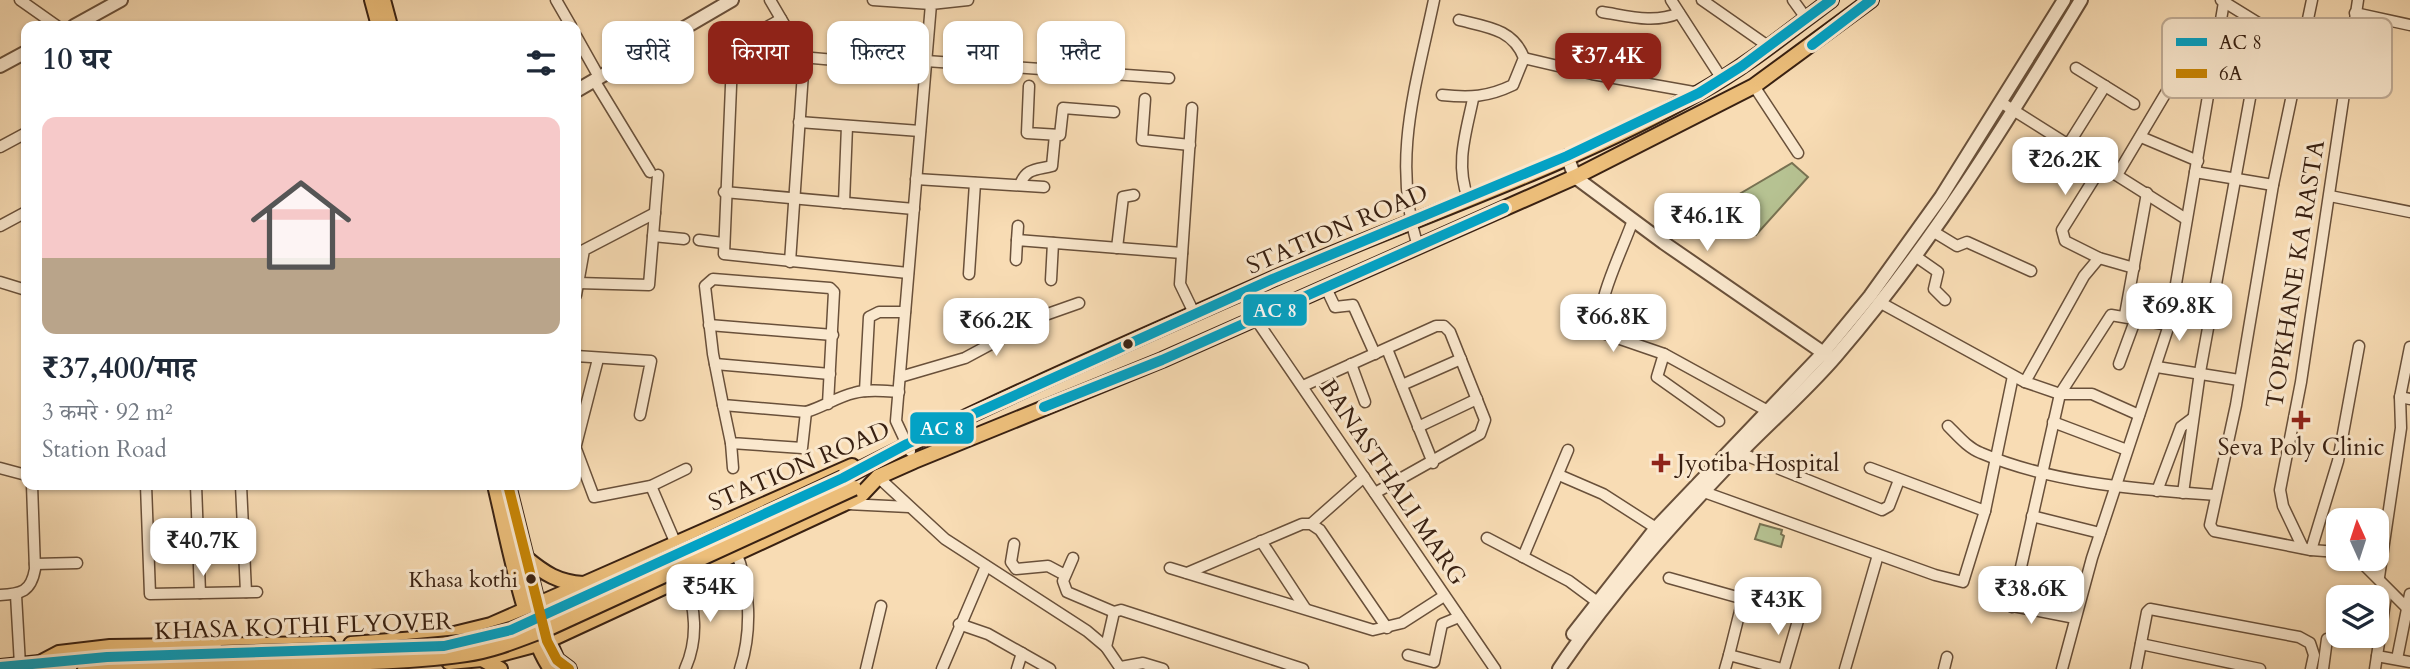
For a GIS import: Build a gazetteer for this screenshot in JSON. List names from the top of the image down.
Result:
{
  "streets": {
    "main road": ["STATION ROAD", "KHASA KOTHI FLYOVER"],
    "street": ["TOPKHANE KA RASTA", "BANASTHALI MARG"]
  },
  "crossings": [
    ["STATION ROAD", "BANASTHALI MARG"],
    ["STATION ROAD", "KHASA KOTHI FLYOVER"]
  ],
  "places": {
    "health": ["Seva Poly Clinic", "Jyotiba Hospital"],
    "other": ["Khasa kothi"]
  },
  "lines": ["transit line 6A"],
  "legend": ["AC 8", "6A"],
  "north": "top",
  "page": {
    "chip": [
      "खरीदें",
      "किराया",
      "फ़िल्टर",
      "नया",
      "फ़्लैट"
    ],
    "heading": "10 घर",
    "price": [
      "₹37.4K",
      "₹26.2K",
      "₹46.1K",
      "₹69.8K",
      "₹66.8K",
      "₹66.2K",
      "₹40.7K",
      "₹54K",
      "₹38.6K",
      "₹43K"
    ],
    "list": [
      {
        "name": "₹37,400/माह",
        "note": "3 कमरे · 92 m² · Station Road"
      }
    ]
  }
}
